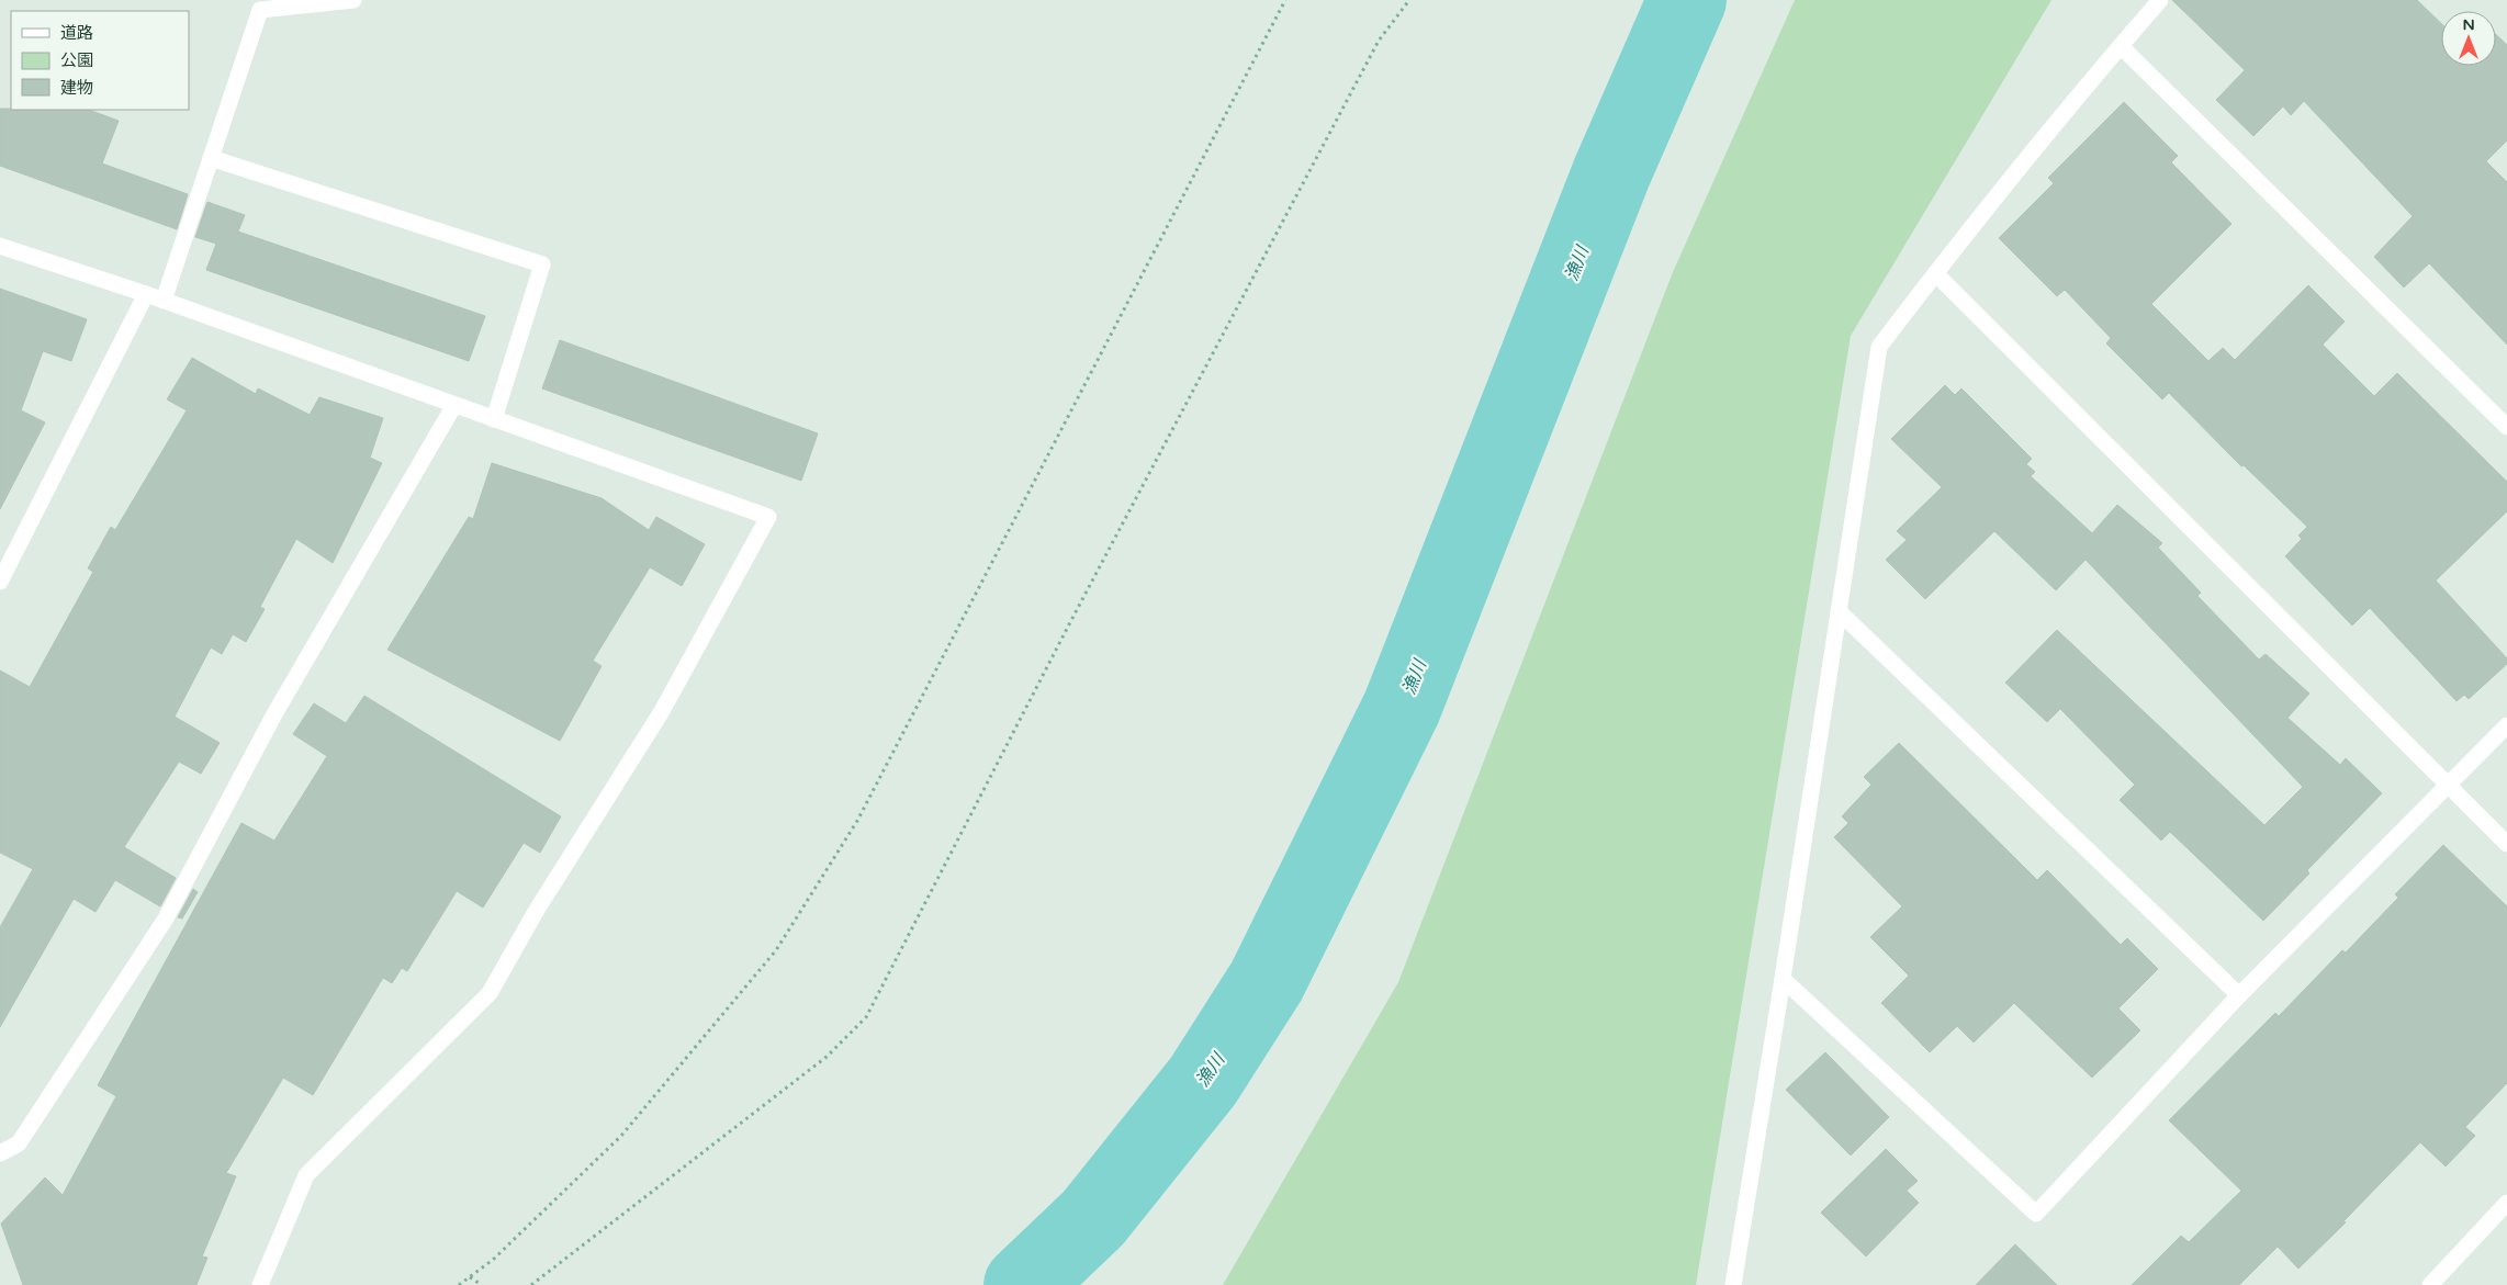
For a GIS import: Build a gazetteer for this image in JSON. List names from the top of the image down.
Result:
{
  "water": ["漁川"],
  "legend": ["道路", "公園", "建物"],
  "north": "top"
}
